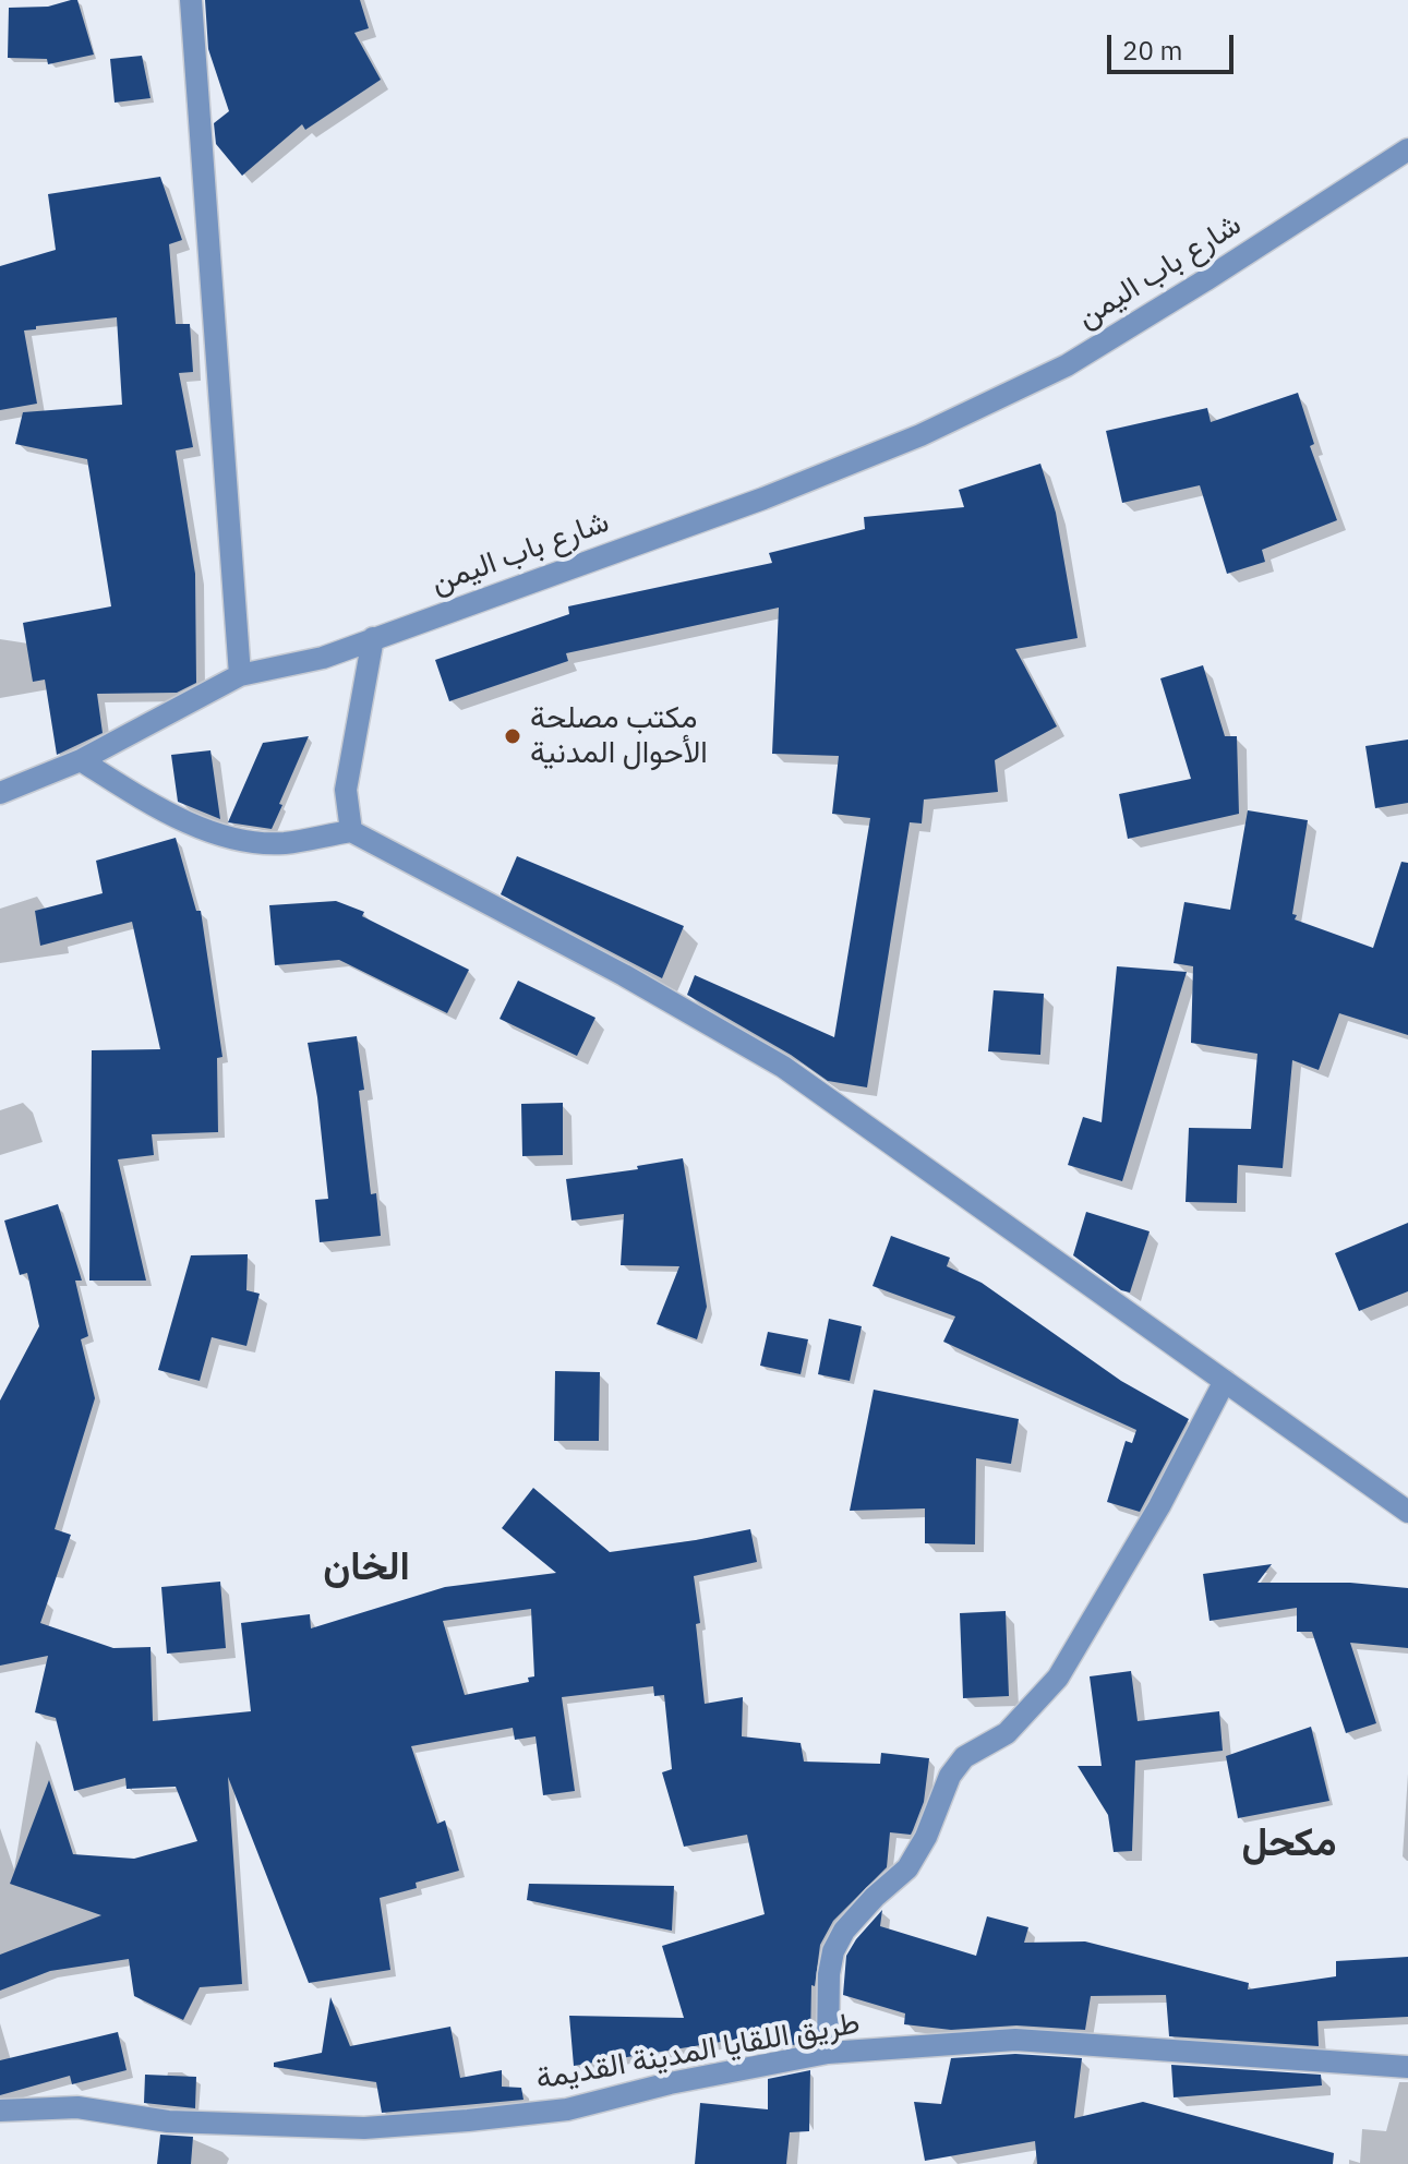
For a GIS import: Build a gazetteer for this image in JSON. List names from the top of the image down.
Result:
{
  "streets": {
    "street": ["شارع باب اليمن", "طريق اللقايا المدينة القديمة"]
  },
  "districts": ["الخان", "مكحل"],
  "places": ["مكتب مصلحة الأحوال المدنية"],
  "scale_bar": "20 m"
}
